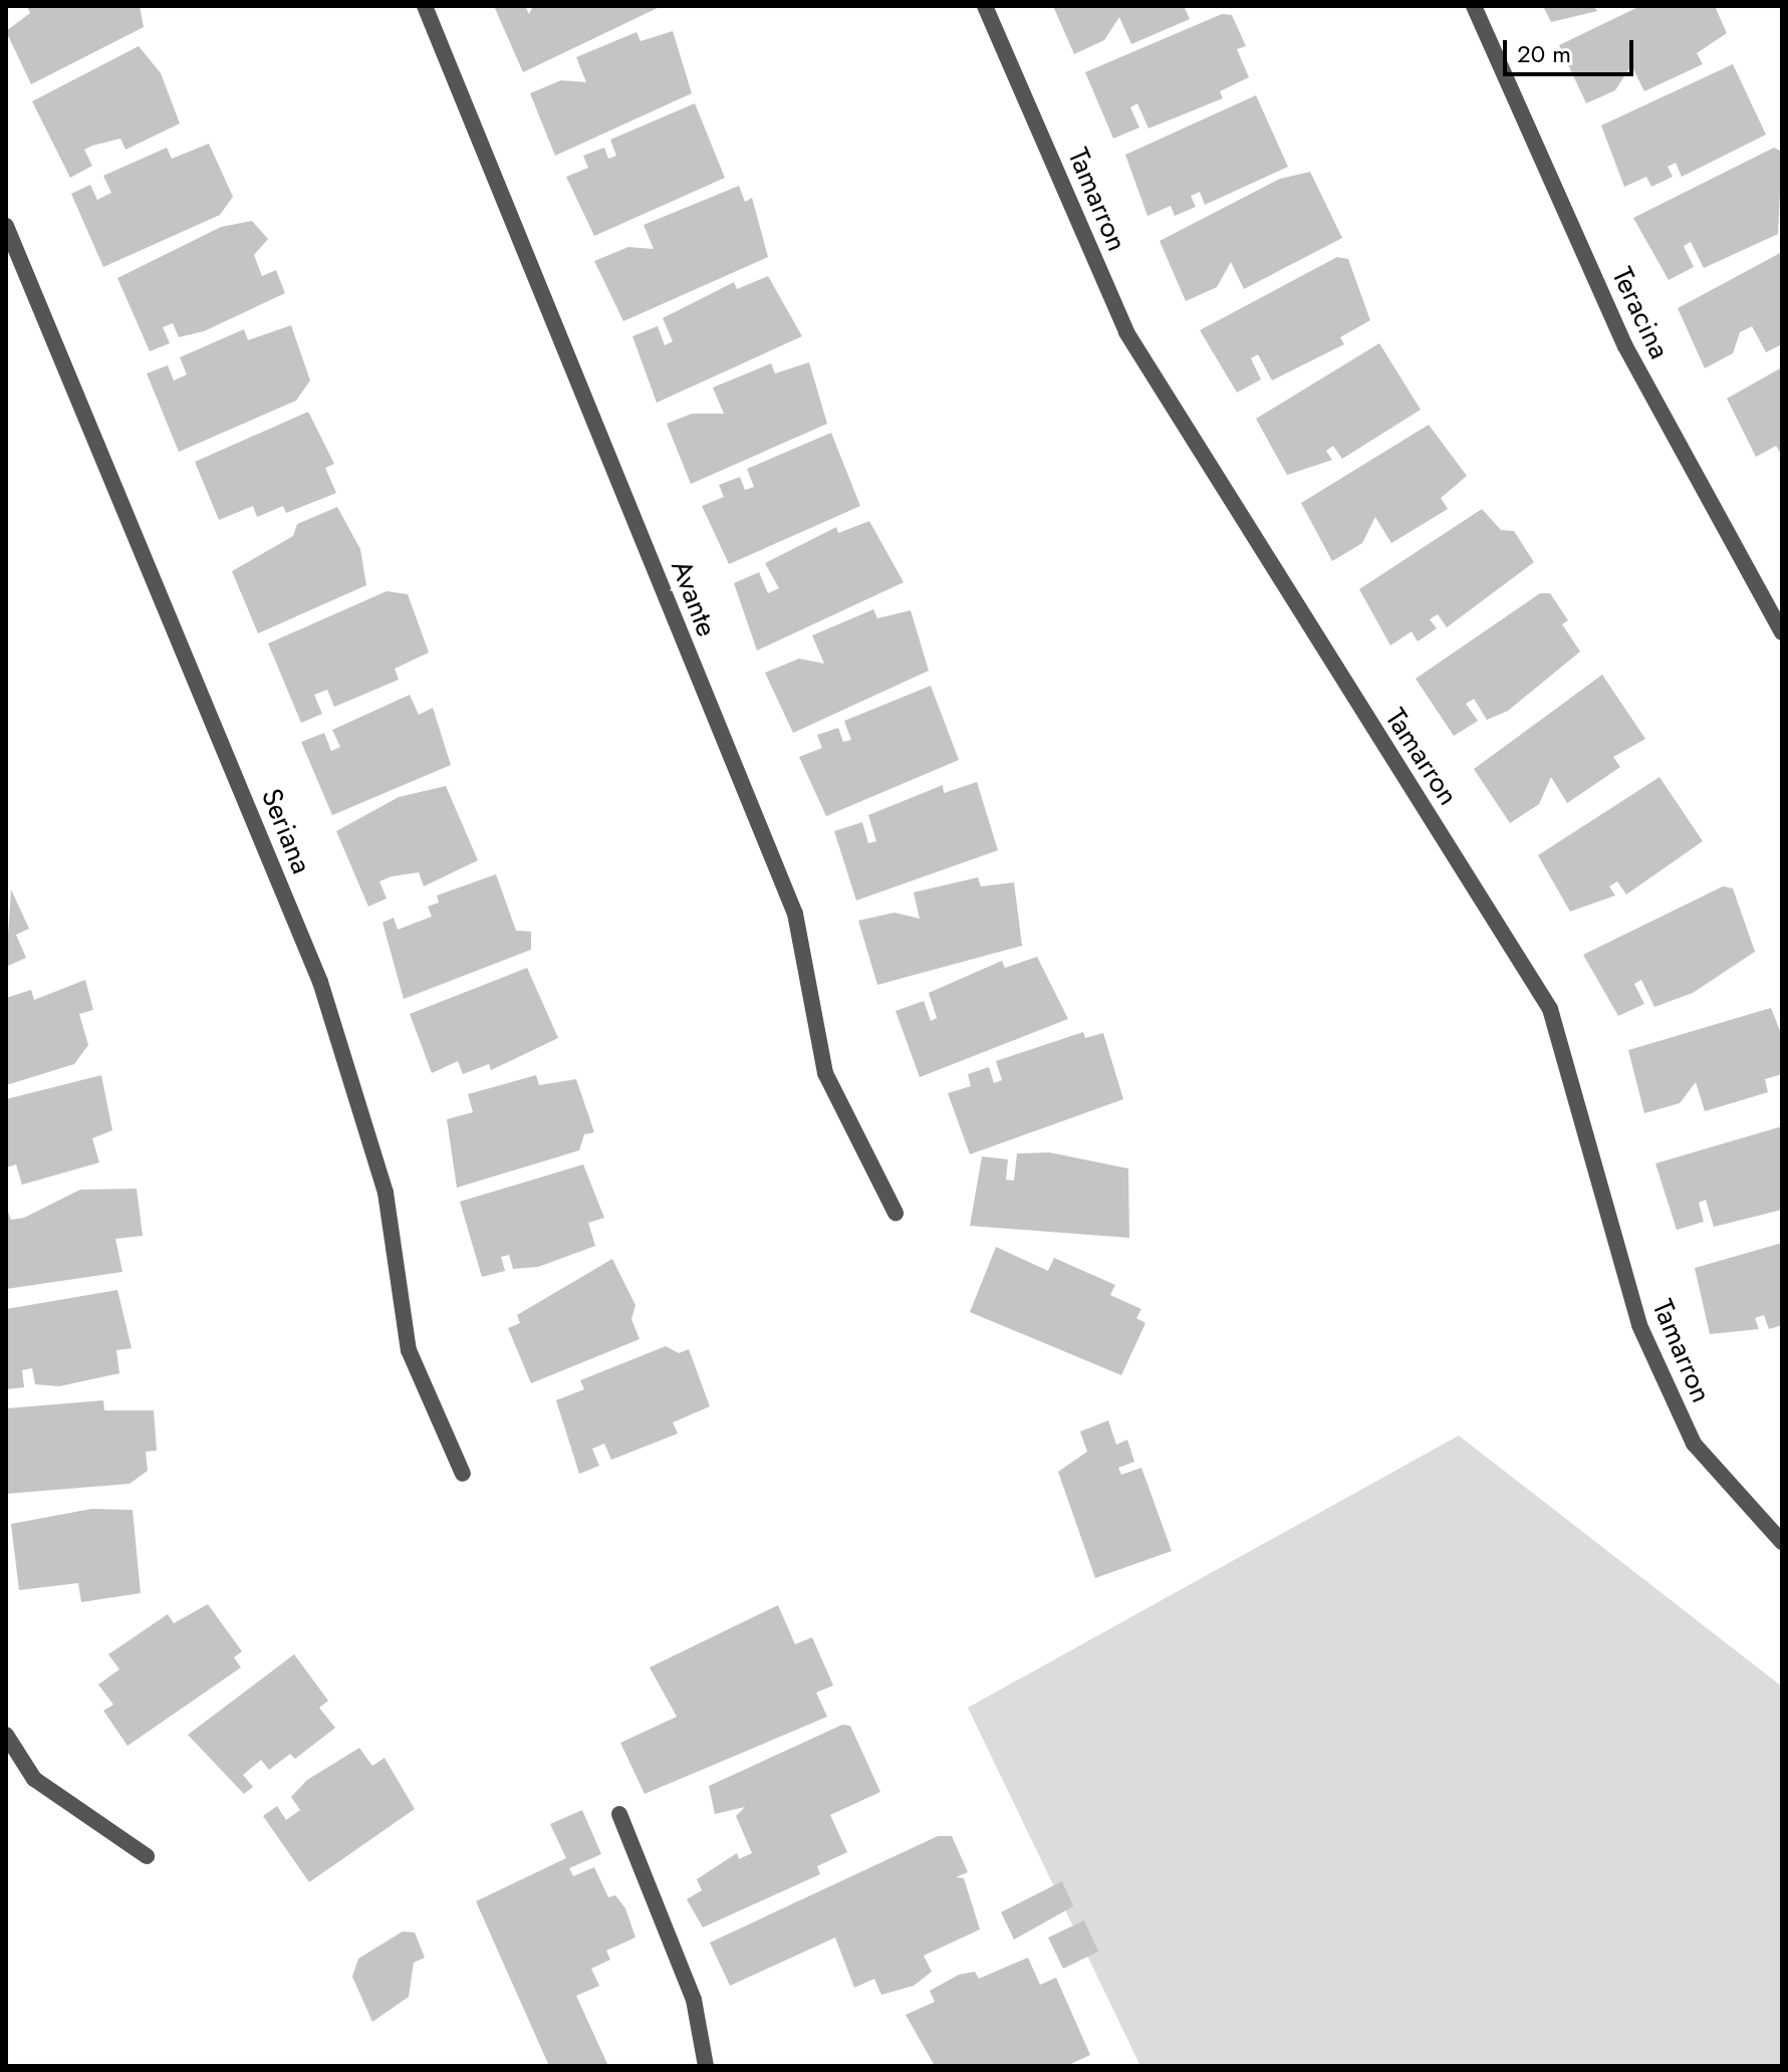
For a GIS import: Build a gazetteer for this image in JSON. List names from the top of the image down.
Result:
{
  "streets": {
    "street": [
      "Tamarron",
      "Teracina",
      "Avante",
      "Seriana"
    ]
  },
  "scale_bar": "20 m"
}
